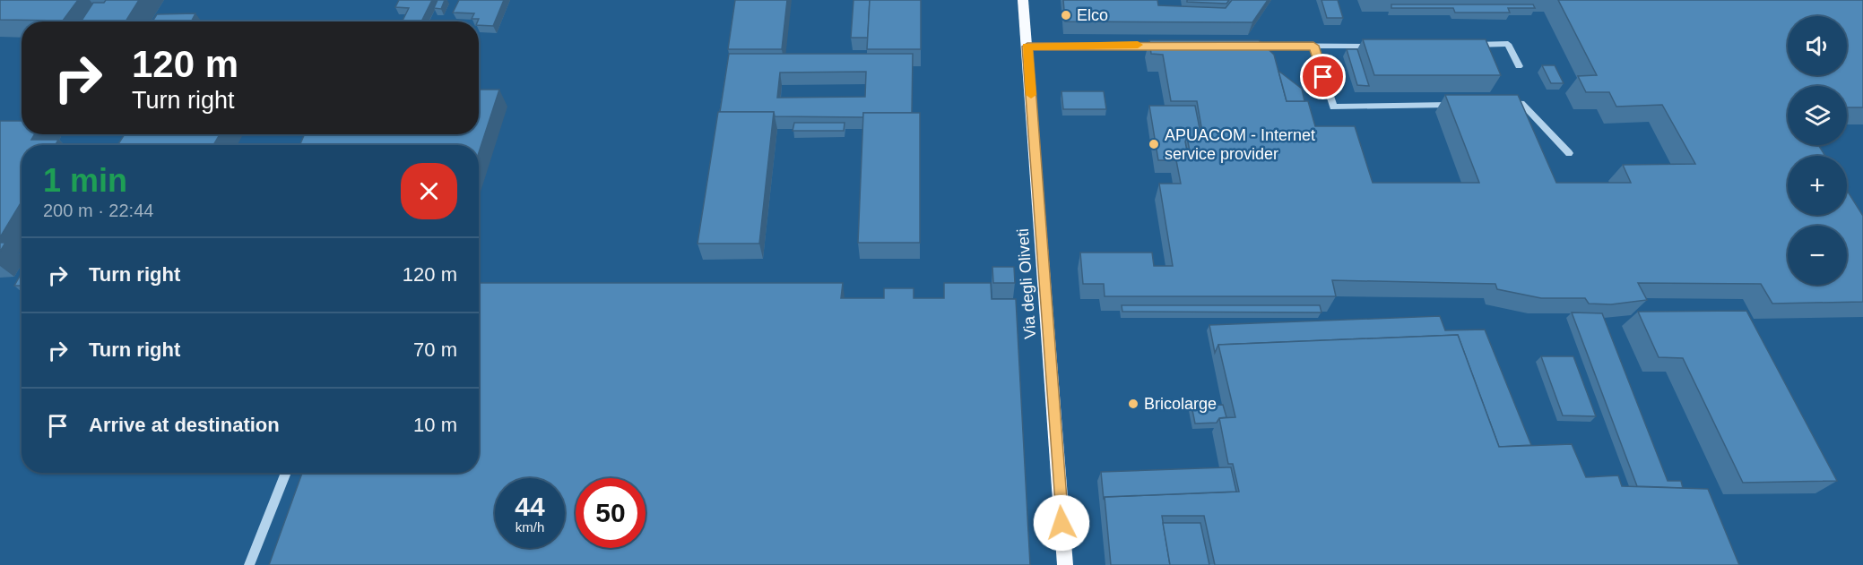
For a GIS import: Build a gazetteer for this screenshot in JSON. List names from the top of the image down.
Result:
{
  "streets": {
    "main road": ["Via degli Oliveti"]
  },
  "places": ["Elco", "APUACOM - Internet service provider", "Bricolarge"],
  "page": {
    "map_buttons": ["+", "−"],
    "turn": ["120 m", "Turn right"],
    "heading": ["1 min", "200 m · 22:44"],
    "list": [
      {
        "name": "Turn right",
        "value": "120 m"
      },
      {
        "name": "Turn right",
        "value": "70 m"
      },
      {
        "name": "Arrive at destination",
        "value": "10 m"
      }
    ],
    "speed": "44 km/h",
    "limit": "50"
  }
}
